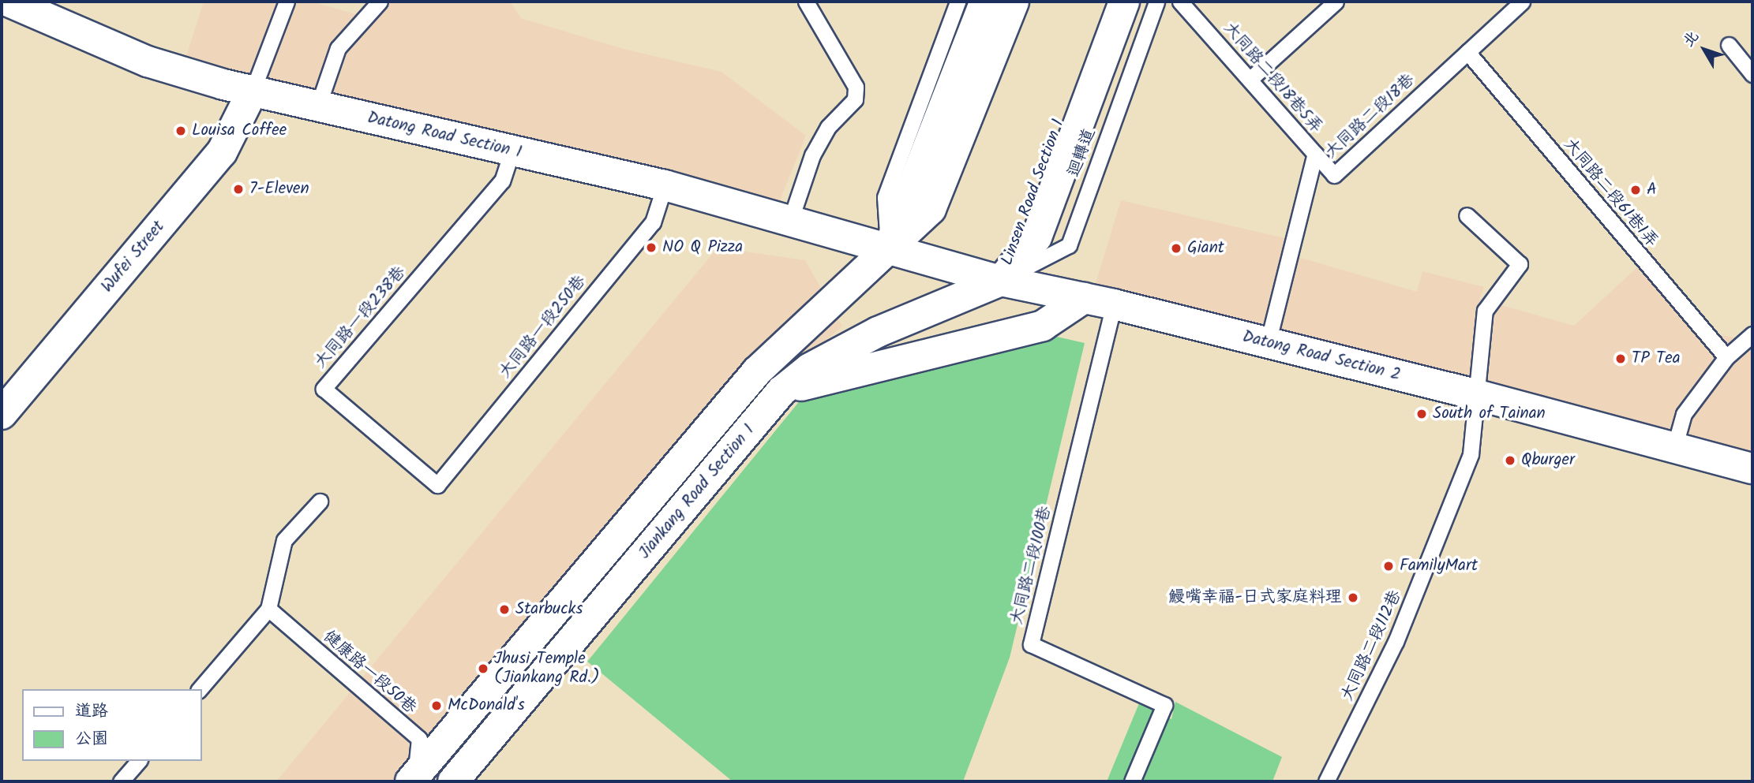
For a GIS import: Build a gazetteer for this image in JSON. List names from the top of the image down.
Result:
{
  "streets": {
    "street": [
      "Datong Road Section 1",
      "Linsen Road Section 1",
      "Wufei Street",
      "Datong Road Section 2",
      "Jiankang Road Section 1"
    ],
    "lane": [
      "大同路二段18巷5弄",
      "大同路二段18巷",
      "迴轉道",
      "大同路二段61巷1弄",
      "大同路一段238巷",
      "大同路一段250巷",
      "大同路二段100巷",
      "大同路二段112巷",
      "健康路一段50巷"
    ]
  },
  "crossings": [
    ["大同路二段18巷5弄", "大同路二段18巷"],
    ["大同路二段18巷", "大同路二段61巷1弄"],
    ["大同路二段18巷", "Datong Road Section 2"],
    ["Datong Road Section 1", "Wufei Street"],
    ["Datong Road Section 1", "大同路一段238巷"],
    ["Datong Road Section 1", "大同路一段250巷"],
    ["Datong Road Section 1", "Datong Road Section 2"],
    ["Datong Road Section 1", "Jiankang Road Section 1"],
    ["迴轉道", "Linsen Road Section 1"],
    ["迴轉道", "Datong Road Section 2"],
    ["迴轉道", "Jiankang Road Section 1"],
    ["Linsen Road Section 1", "Datong Road Section 2"],
    ["Linsen Road Section 1", "Jiankang Road Section 1"],
    ["大同路一段238巷", "大同路一段250巷"],
    ["Datong Road Section 2", "Jiankang Road Section 1"],
    ["Datong Road Section 2", "大同路二段100巷"],
    ["Datong Road Section 2", "大同路二段112巷"],
    ["Jiankang Road Section 1", "健康路一段50巷"]
  ],
  "places": [
    "Louisa Coffee",
    "7-Eleven",
    "A",
    "NO Q Pizza",
    "Giant",
    "TP Tea",
    "South of Tainan",
    "Qburger",
    "FamilyMart",
    "鰻嘴幸福-日式家庭料理",
    "Starbucks",
    "Jhusi Temple (Jiankang Rd.)",
    "McDonald's"
  ],
  "legend": ["道路", "公園"],
  "north": "top left"
}
